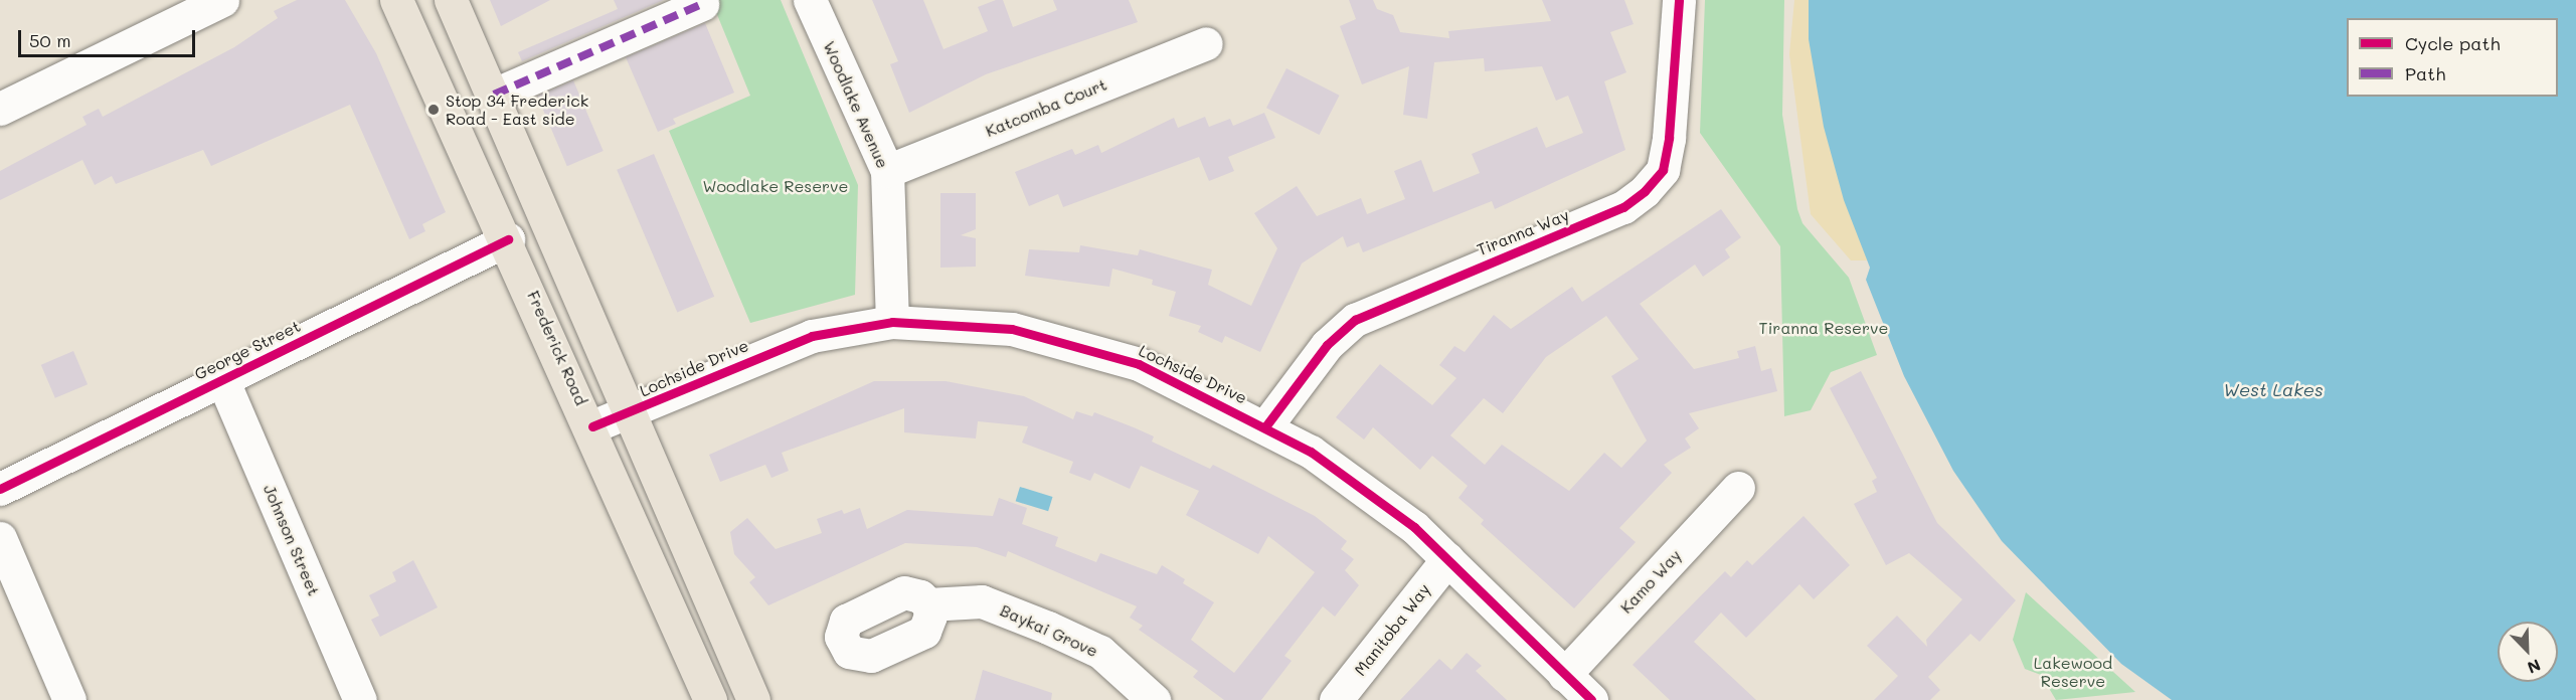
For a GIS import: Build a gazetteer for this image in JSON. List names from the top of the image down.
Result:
{
  "streets": {
    "main road": ["Frederick Road"],
    "street": [
      "Woodlake Avenue",
      "Katcomba Court",
      "Tiranna Way",
      "George Street",
      "Lochside Drive",
      "Johnson Street",
      "Kamo Way",
      "Manitoba Way",
      "Baykai Grove"
    ]
  },
  "crossings": [
    ["Woodlake Avenue", "Katcomba Court"],
    ["Woodlake Avenue", "Lochside Drive"],
    ["Tiranna Way", "Lochside Drive"],
    ["Frederick Road", "George Street"],
    ["Frederick Road", "Lochside Drive"],
    ["George Street", "Johnson Street"],
    ["Lochside Drive", "Kamo Way"],
    ["Lochside Drive", "Manitoba Way"]
  ],
  "water": ["West Lakes"],
  "parks": ["Woodlake Reserve", "Tiranna Reserve", "Lakewood Reserve"],
  "places": ["Stop 34 Frederick Road - East side"],
  "legend": ["Cycle path", "Path"],
  "scale_bar": "50 m",
  "north": "bottom right"
}
